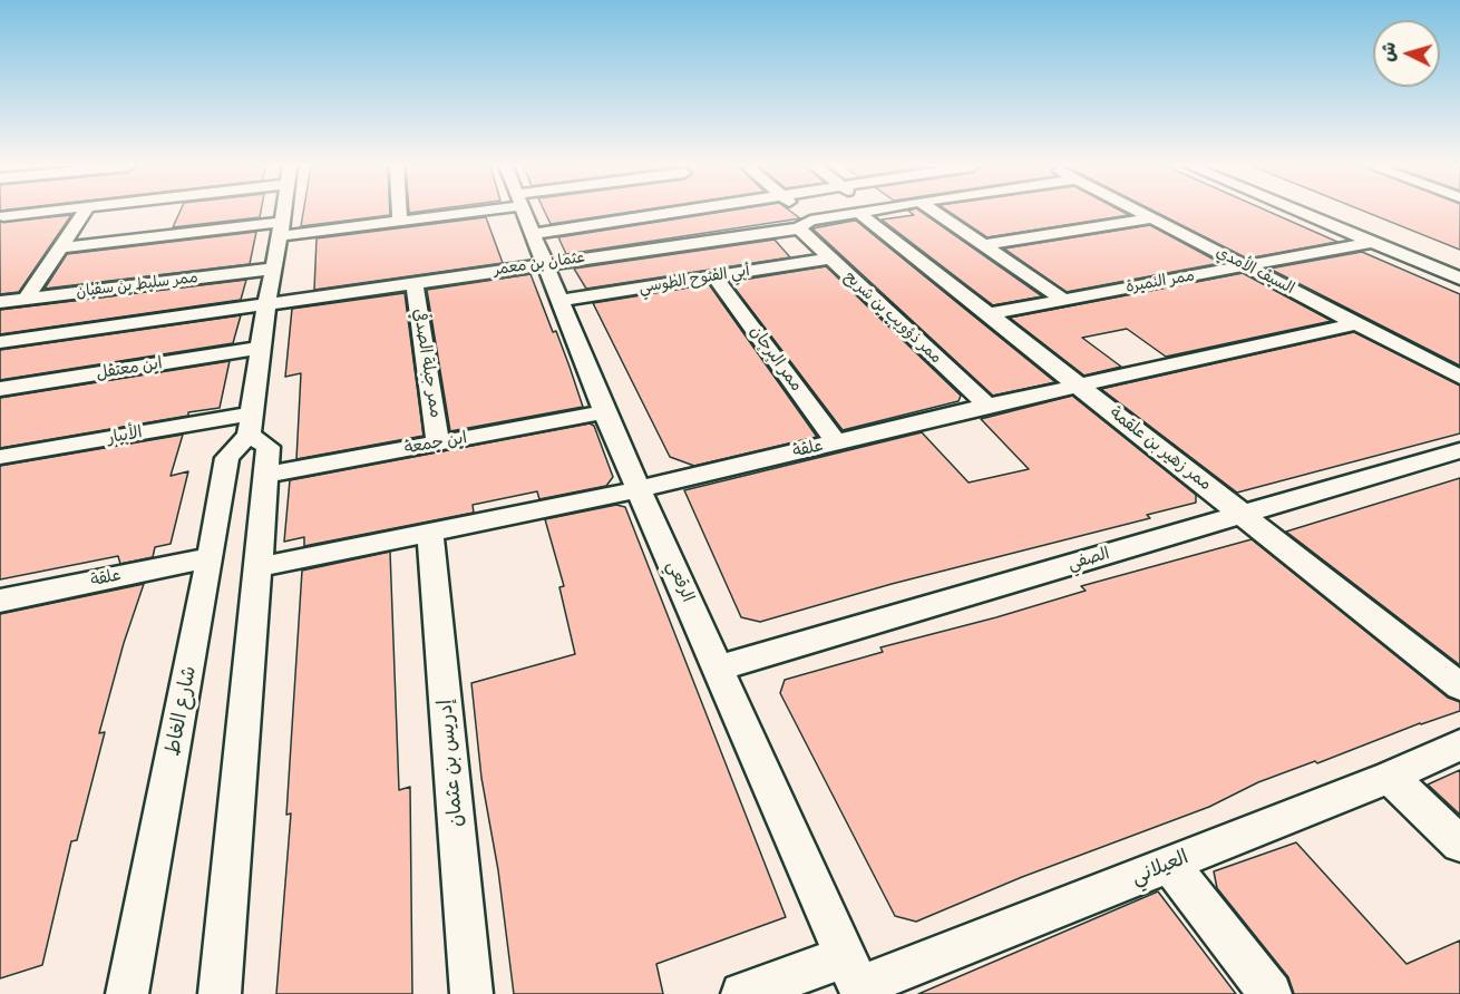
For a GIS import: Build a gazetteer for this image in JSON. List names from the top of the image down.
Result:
{
  "streets": {
    "street": [
      "عثمان بن معمر",
      "السيف الأمدي",
      "أبي الفتوح الطوسي",
      "ممر النميرة",
      "ممر سليط بن سفيان",
      "ممر ذؤويب بن شريح",
      "ممر البرجان",
      "ممر جبلة الصدفي",
      "ابن معتقل",
      "الأبيار",
      "ابن جمعة",
      "علقة",
      "ممر زهير بن علقمة",
      "الصفي",
      "الرقعي",
      "شارع الغاط",
      "إدريس بن عثمان",
      "العيلاني"
    ]
  },
  "crossings": [
    ["عثمان بن معمر", "ممر ذؤويب بن شريح"],
    ["عثمان بن معمر", "ممر جبلة الصدفي"],
    ["عثمان بن معمر", "الرقعي"],
    ["السيف الأمدي", "ممر النميرة"],
    ["السيف الأمدي", "علقة"],
    ["أبي الفتوح الطوسي", "ممر ذؤويب بن شريح"],
    ["أبي الفتوح الطوسي", "ممر البرجان"],
    ["أبي الفتوح الطوسي", "الرقعي"],
    ["ممر النميرة", "ممر زهير بن علقمة"],
    ["ممر ذؤويب بن شريح", "علقة"],
    ["ممر البرجان", "علقة"],
    ["ممر جبلة الصدفي", "ابن جمعة"],
    ["الأبيار", "شارع الغاط"],
    ["ابن جمعة", "الرقعي"],
    ["علقة", "ممر زهير بن علقمة"],
    ["علقة", "الرقعي"],
    ["علقة", "شارع الغاط"],
    ["علقة", "إدريس بن عثمان"],
    ["ممر زهير بن علقمة", "الصفي"],
    ["الصفي", "الرقعي"],
    ["الرقعي", "العيلاني"]
  ],
  "north": "left"
}
